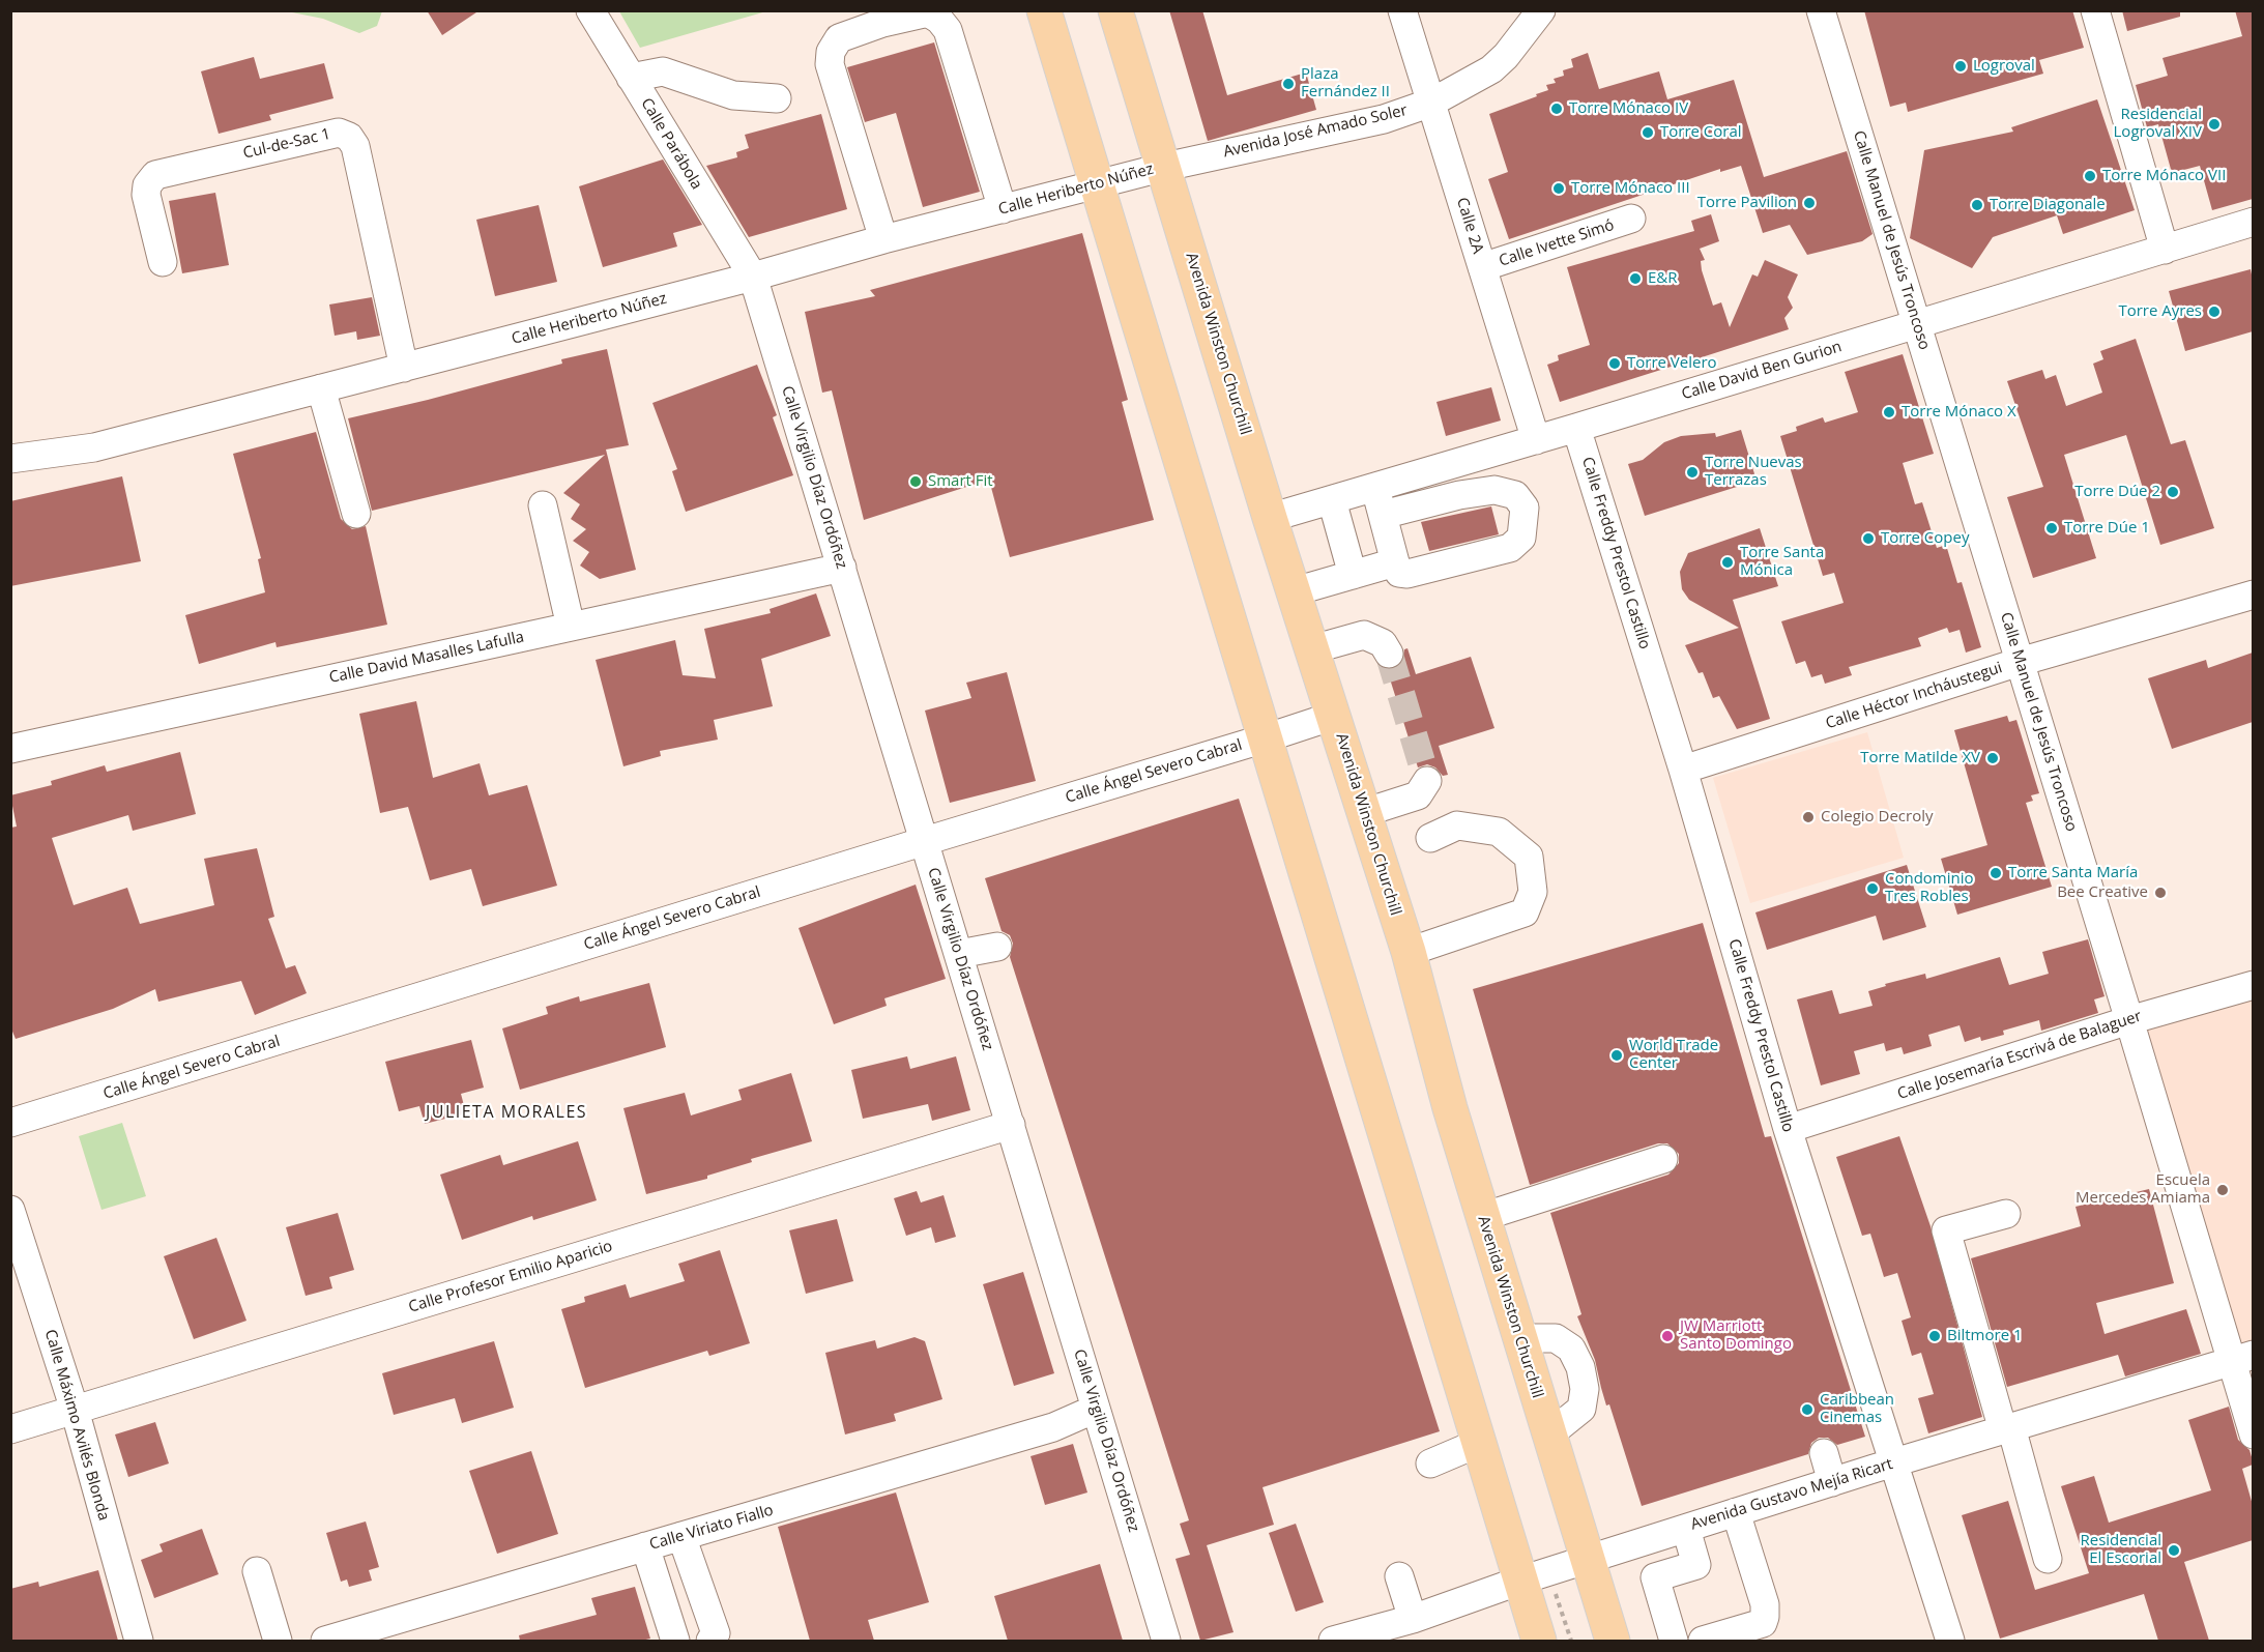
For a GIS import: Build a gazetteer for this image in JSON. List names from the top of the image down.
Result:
{
  "streets": {
    "main road": ["Avenida Winston Churchill"],
    "street": [
      "Avenida José Amado Soler",
      "Cul-de-Sac 1",
      "Calle Parábola",
      "Calle Heriberto Núñez",
      "Calle 2A",
      "Calle Manuel de Jesús Troncoso",
      "Calle Ivette Simó",
      "Calle David Ben Gurion",
      "Calle Virgilio Díaz Ordóñez",
      "Calle Freddy Prestol Castillo",
      "Calle David Masalles Lafulla",
      "Calle Héctor Incháustegui",
      "Calle Ángel Severo Cabral",
      "Calle Josemaría Escrivá de Balaguer",
      "Calle Profesor Emilio Aparicio",
      "Calle Máximo Avilés Blonda",
      "Avenida Gustavo Mejía Ricart",
      "Calle Viriato Fiallo"
    ]
  },
  "crossings": [
    ["Avenida José Amado Soler", "Calle Heriberto Núñez"],
    ["Avenida José Amado Soler", "Calle 2A"],
    ["Avenida José Amado Soler", "Avenida Winston Churchill"],
    ["Cul-de-Sac 1", "Calle Heriberto Núñez"],
    ["Calle Parábola", "Calle Heriberto Núñez"],
    ["Calle Parábola", "Calle Virgilio Díaz Ordóñez"],
    ["Calle Heriberto Núñez", "Avenida Winston Churchill"],
    ["Calle Heriberto Núñez", "Calle Virgilio Díaz Ordóñez"],
    ["Calle 2A", "Calle Ivette Simó"],
    ["Calle 2A", "Calle David Ben Gurion"],
    ["Calle Manuel de Jesús Troncoso", "Calle David Ben Gurion"],
    ["Calle Manuel de Jesús Troncoso", "Calle Héctor Incháustegui"],
    ["Calle Manuel de Jesús Troncoso", "Calle Josemaría Escrivá de Balaguer"],
    ["Calle Manuel de Jesús Troncoso", "Avenida Gustavo Mejía Ricart"],
    ["Avenida Winston Churchill", "Calle David Ben Gurion"],
    ["Avenida Winston Churchill", "Calle Ángel Severo Cabral"],
    ["Avenida Winston Churchill", "Avenida Gustavo Mejía Ricart"],
    ["Calle David Ben Gurion", "Calle Freddy Prestol Castillo"],
    ["Calle Virgilio Díaz Ordóñez", "Calle David Masalles Lafulla"],
    ["Calle Virgilio Díaz Ordóñez", "Calle Ángel Severo Cabral"],
    ["Calle Virgilio Díaz Ordóñez", "Calle Profesor Emilio Aparicio"],
    ["Calle Virgilio Díaz Ordóñez", "Calle Viriato Fiallo"],
    ["Calle Freddy Prestol Castillo", "Calle Héctor Incháustegui"],
    ["Calle Freddy Prestol Castillo", "Calle Josemaría Escrivá de Balaguer"],
    ["Calle Freddy Prestol Castillo", "Avenida Gustavo Mejía Ricart"],
    ["Calle Profesor Emilio Aparicio", "Calle Máximo Avilés Blonda"]
  ],
  "districts": ["JULIETA MORALES"],
  "places": [
    "Logroval",
    "Plaza Fernández II",
    "Torre Mónaco IV",
    "Residencial Logroval XIV",
    "Torre Coral",
    "Torre Mónaco VII",
    "Torre Mónaco III",
    "Torre Pavilion",
    "Torre Diagonale",
    "E&R",
    "Torre Ayres",
    "Torre Velero",
    "Torre Mónaco X",
    "Torre Nuevas Terrazas",
    "Smart Fit",
    "Torre Dúe 2",
    "Torre Dúe 1",
    "Torre Copey",
    "Torre Santa Mónica",
    "Torre Matilde XV",
    "Colegio Decroly",
    "Torre Santa María",
    "Condominio Tres Robles",
    "Bee Creative",
    "World Trade Center",
    "Escuela Mercedes Amiama",
    "JW Marriott Santo Domingo",
    "Biltmore 1",
    "Caribbean Cinemas",
    "Residencial El Escorial"
  ]
}
